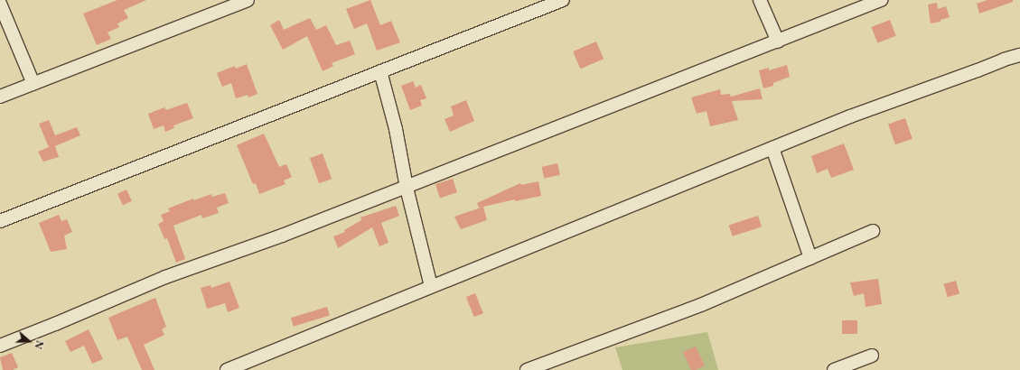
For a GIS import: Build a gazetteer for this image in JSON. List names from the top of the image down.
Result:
{
  "north": "right"
}
